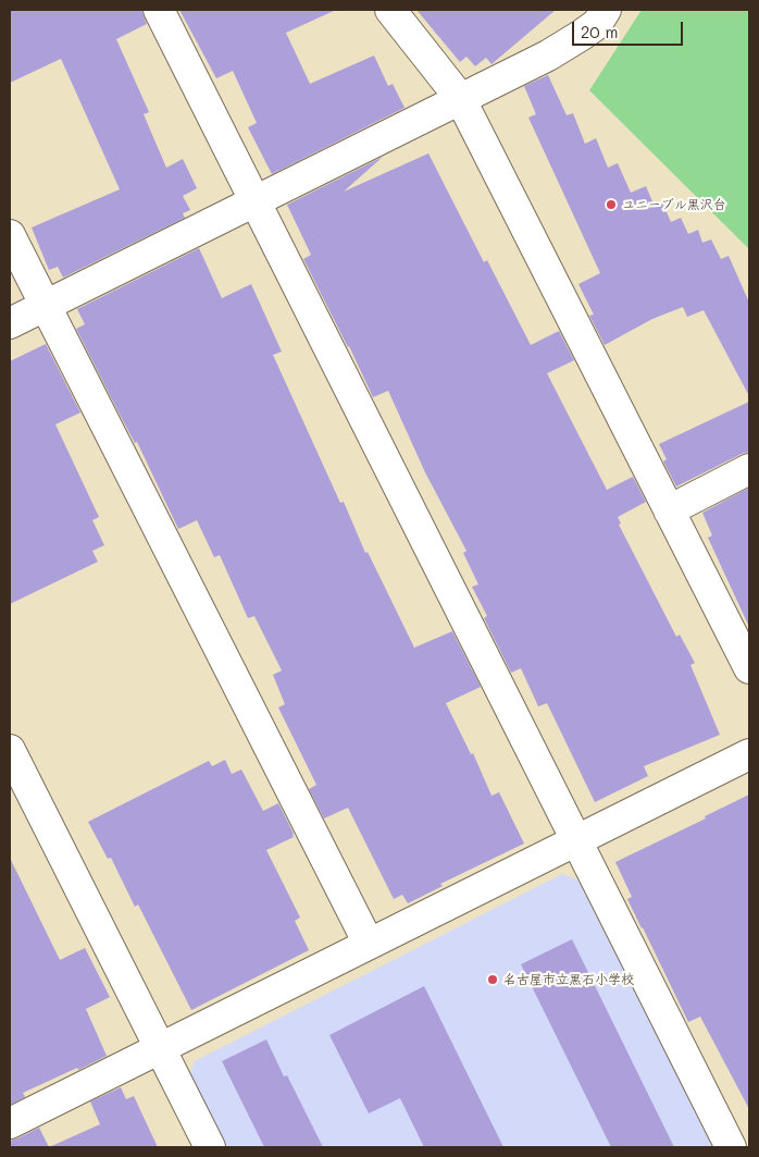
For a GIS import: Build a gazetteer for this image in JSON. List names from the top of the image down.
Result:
{
  "places": ["ユニーブル黒沢台", "名古屋市立黒石小学校"],
  "scale_bar": "20 m"
}
